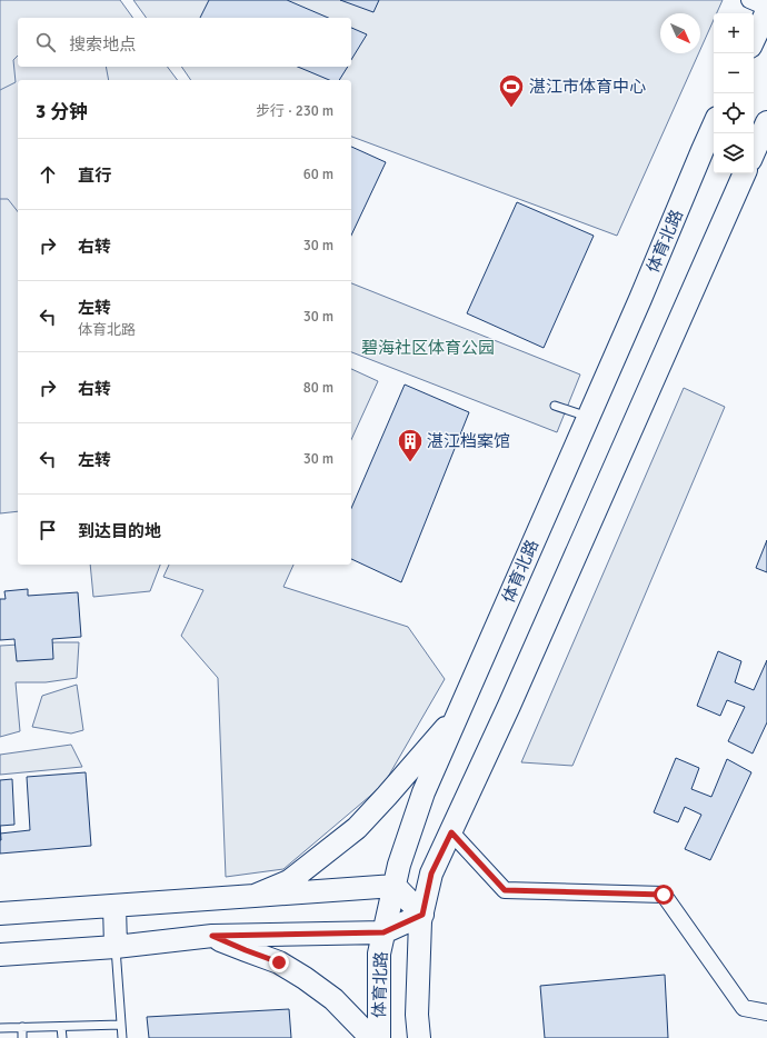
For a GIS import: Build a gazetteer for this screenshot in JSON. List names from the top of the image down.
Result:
{
  "streets": {
    "main road": ["体育北路"]
  },
  "parks": ["碧海社区体育公园"],
  "places": {
    "sports": ["湛江市体育中心"],
    "building": ["湛江档案馆"]
  },
  "north": "bottom right",
  "page": {
    "map_buttons": ["+", "−"],
    "search": "搜索地点",
    "heading": ["3 分钟", "步行 · 230 m"],
    "list": [
      ["直行", "60 m"],
      ["右转", "30 m"],
      ["左转", "体育北路", "30 m"],
      ["右转", "80 m"],
      ["左转", "30 m"],
      "到达目的地"
    ]
  }
}
